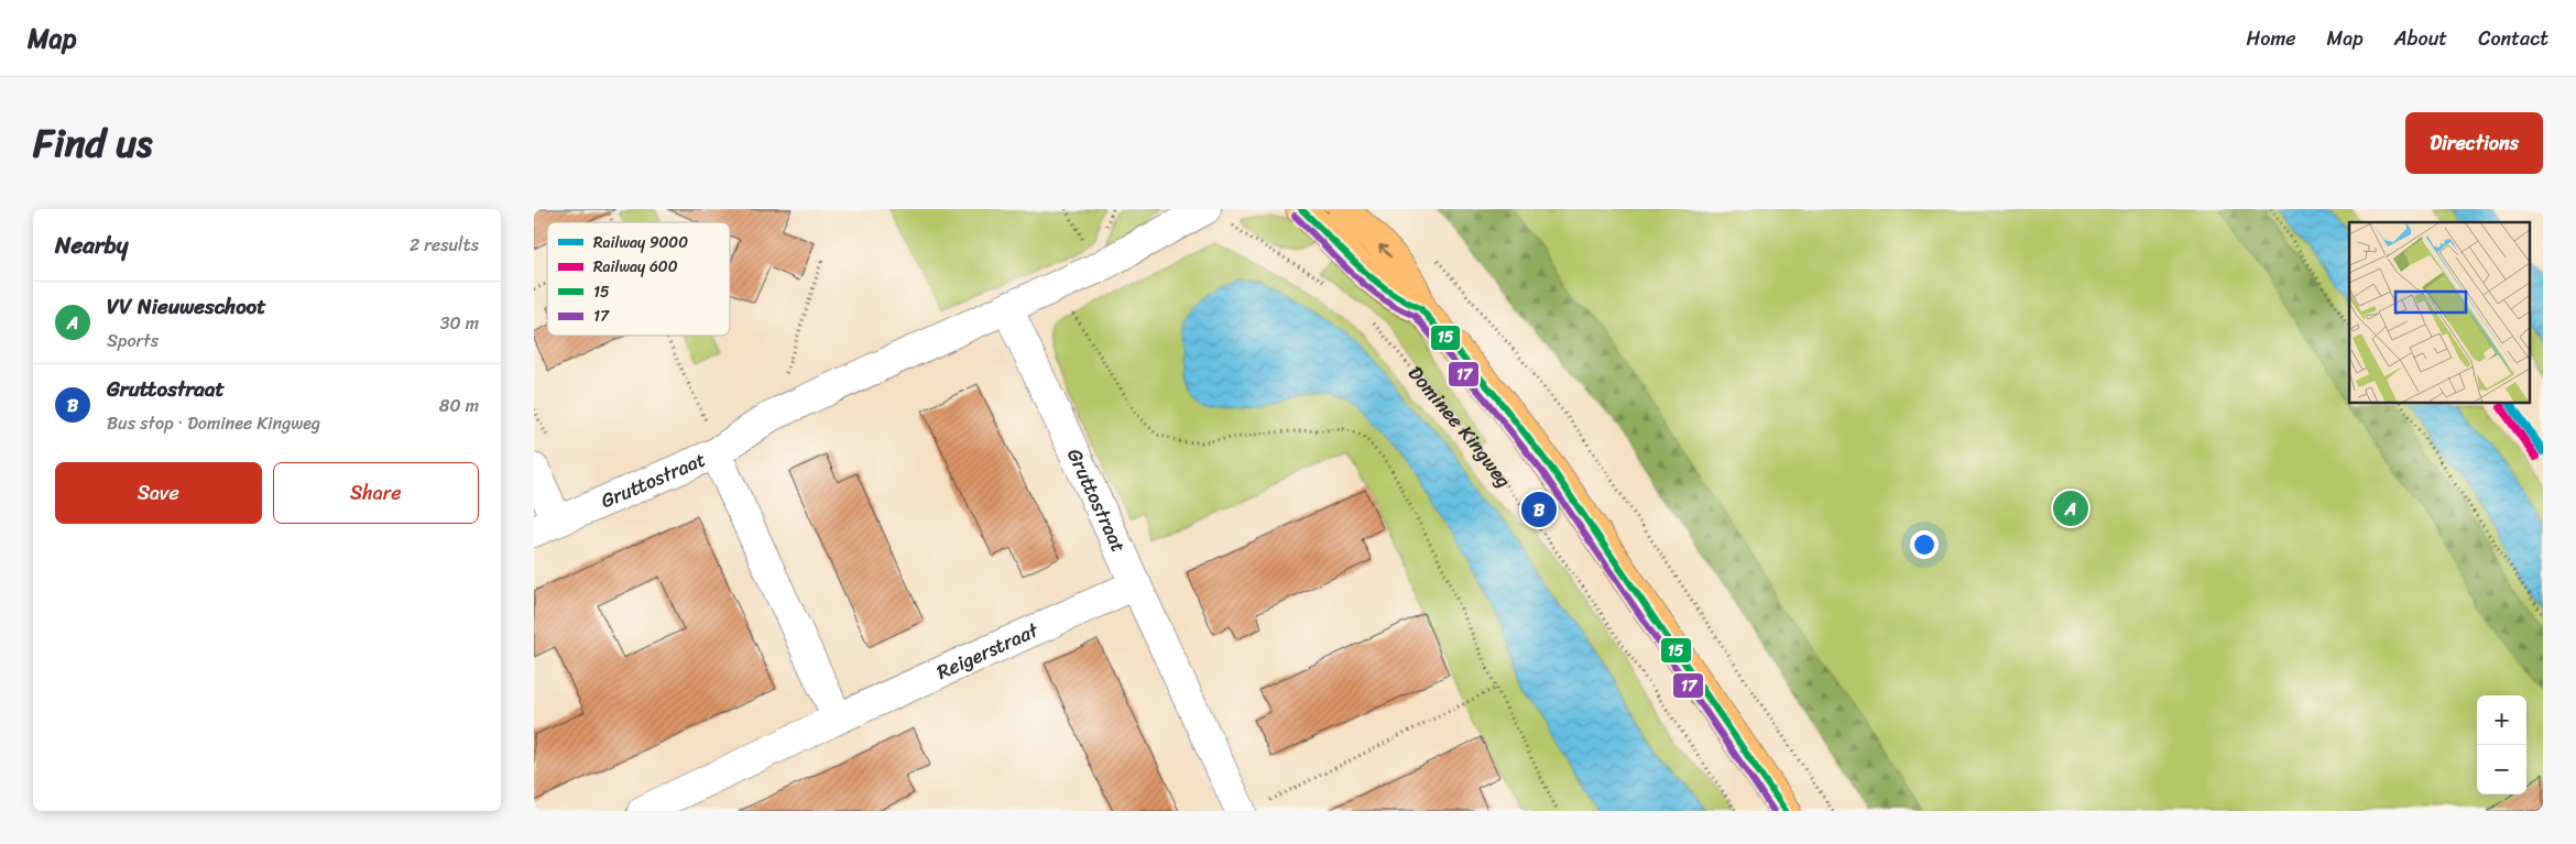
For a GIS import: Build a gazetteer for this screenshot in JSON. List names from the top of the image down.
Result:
{
  "streets": {
    "street": ["Gruttostraat", "Reigerstraat"],
    "path": ["Dominee Kingweg"]
  },
  "crossings": [
    ["Gruttostraat", "Reigerstraat"]
  ],
  "lines": [
    "transit line 15",
    "transit line 17",
    "rail line 9000",
    "rail line 600"
  ],
  "legend": [
    "Railway 9000",
    "Railway 600",
    "15",
    "17"
  ],
  "page": {
    "header": "Map",
    "nav": [
      "Home",
      "Map",
      "About",
      "Contact"
    ],
    "title": "Find us",
    "buttons": [
      "Directions",
      ["Save", "Share"]
    ],
    "heading": ["Nearby", "2 results"],
    "list": [
      {
        "mark": "A",
        "name": "VV Nieuweschoot",
        "note": "Sports",
        "value": "30 m"
      },
      {
        "mark": "B",
        "name": "Gruttostraat",
        "note": "Bus stop · Dominee Kingweg",
        "value": "80 m"
      }
    ],
    "pins": ["A", "B"],
    "map_buttons": ["+", "−"]
  }
}
